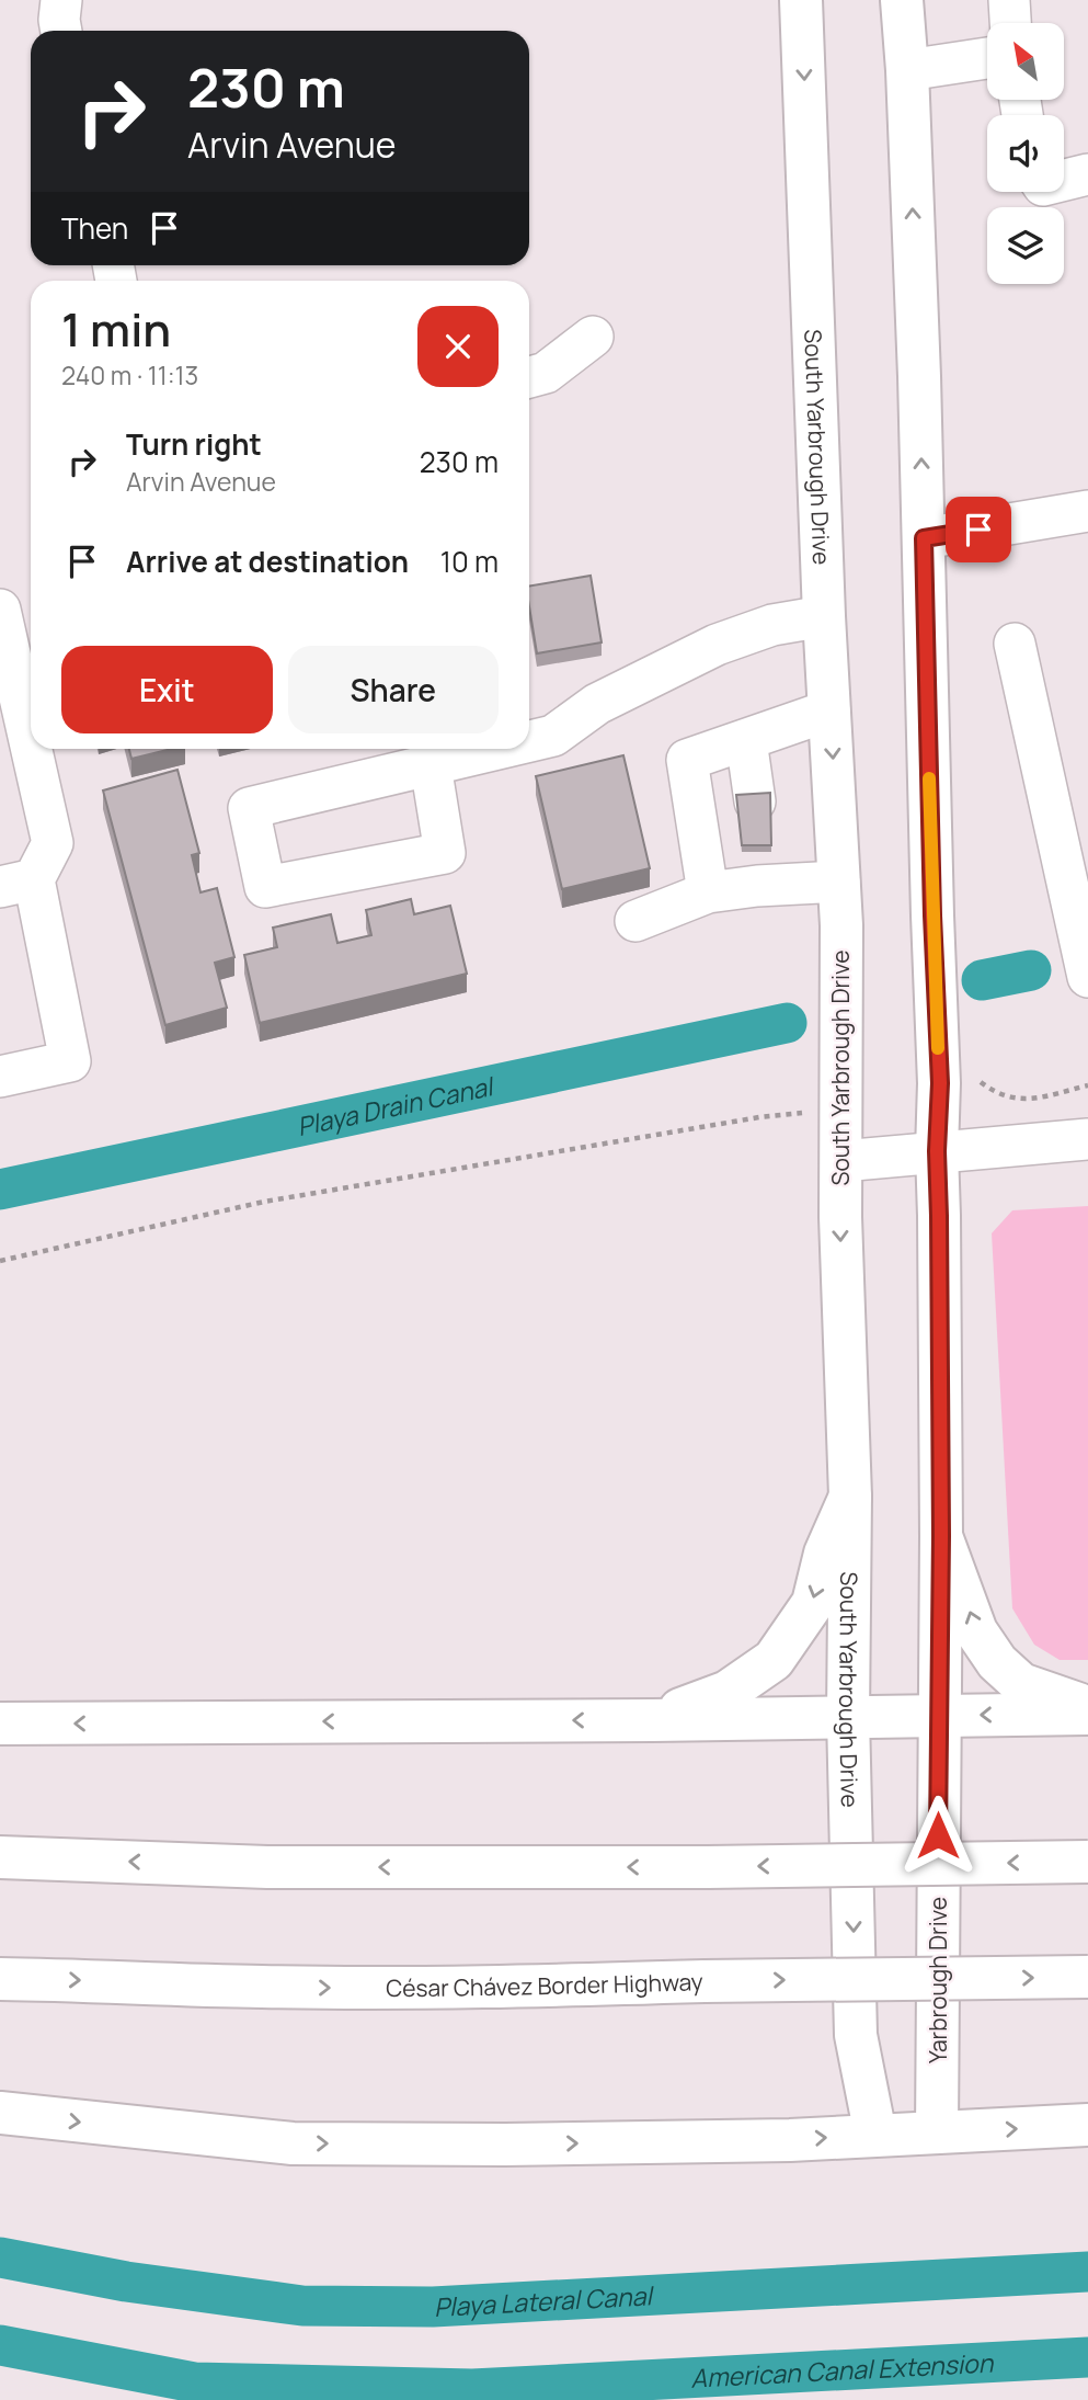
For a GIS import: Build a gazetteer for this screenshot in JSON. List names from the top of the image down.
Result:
{
  "streets": {
    "main road": ["South Yarbrough Drive", "Yarbrough Drive", "César Chávez Border Highway"]
  },
  "water": ["Playa Drain Canal", "Playa Lateral Canal", "American Canal Extension"],
  "north": "top left",
  "page": {
    "turn": ["230 m", "Arvin Avenue"],
    "then": "Then",
    "heading": ["1 min", "240 m · 11:13"],
    "list": [
      {
        "name": "Turn right",
        "note": "Arvin Avenue",
        "value": "230 m"
      },
      {
        "name": "Arrive at destination",
        "value": "10 m"
      }
    ],
    "buttons": ["Exit", "Share"]
  }
}
